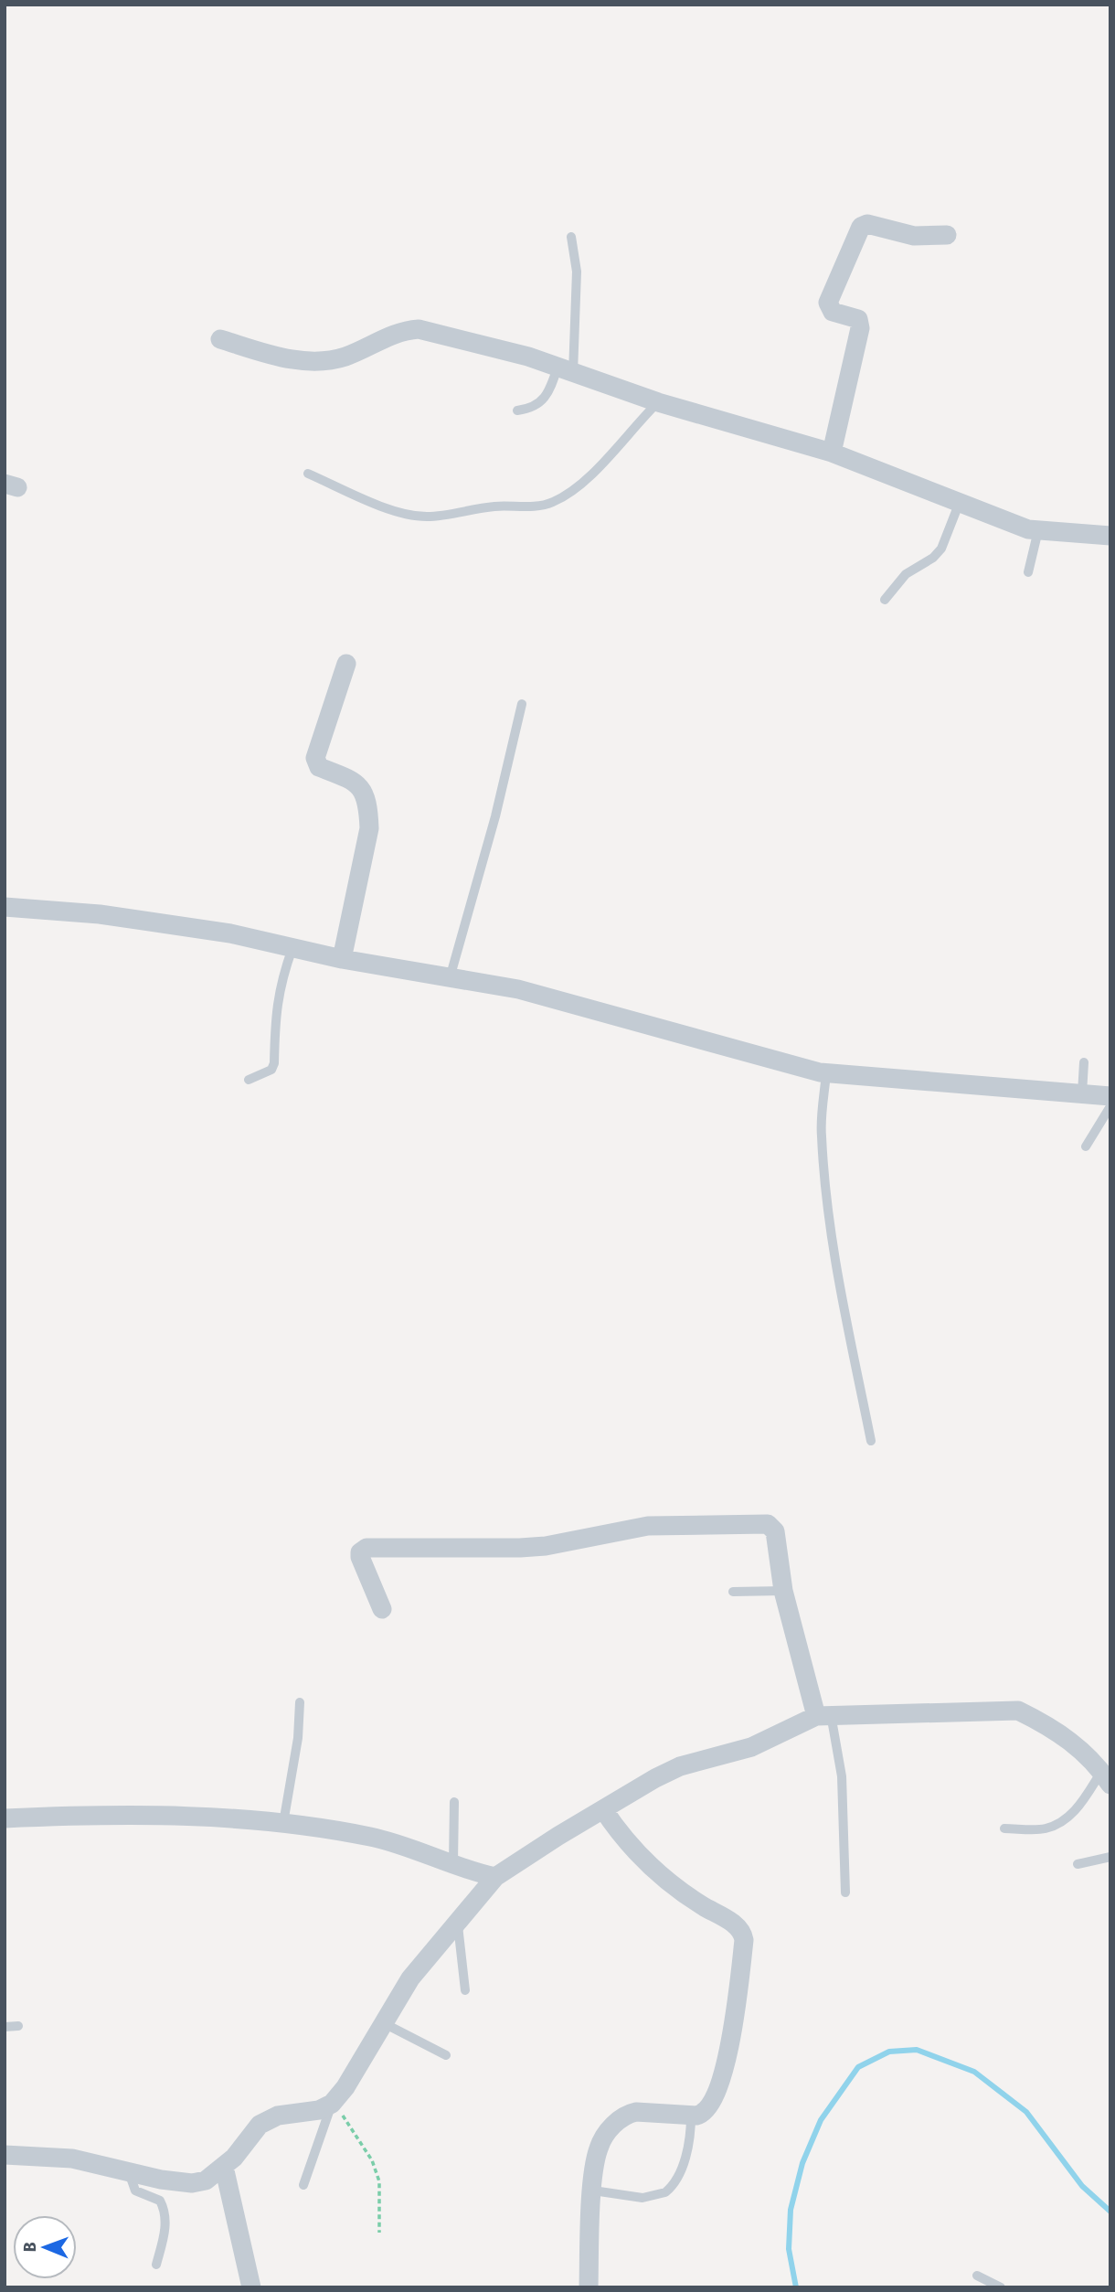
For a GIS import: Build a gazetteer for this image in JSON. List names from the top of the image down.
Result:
{
  "north": "left"
}
